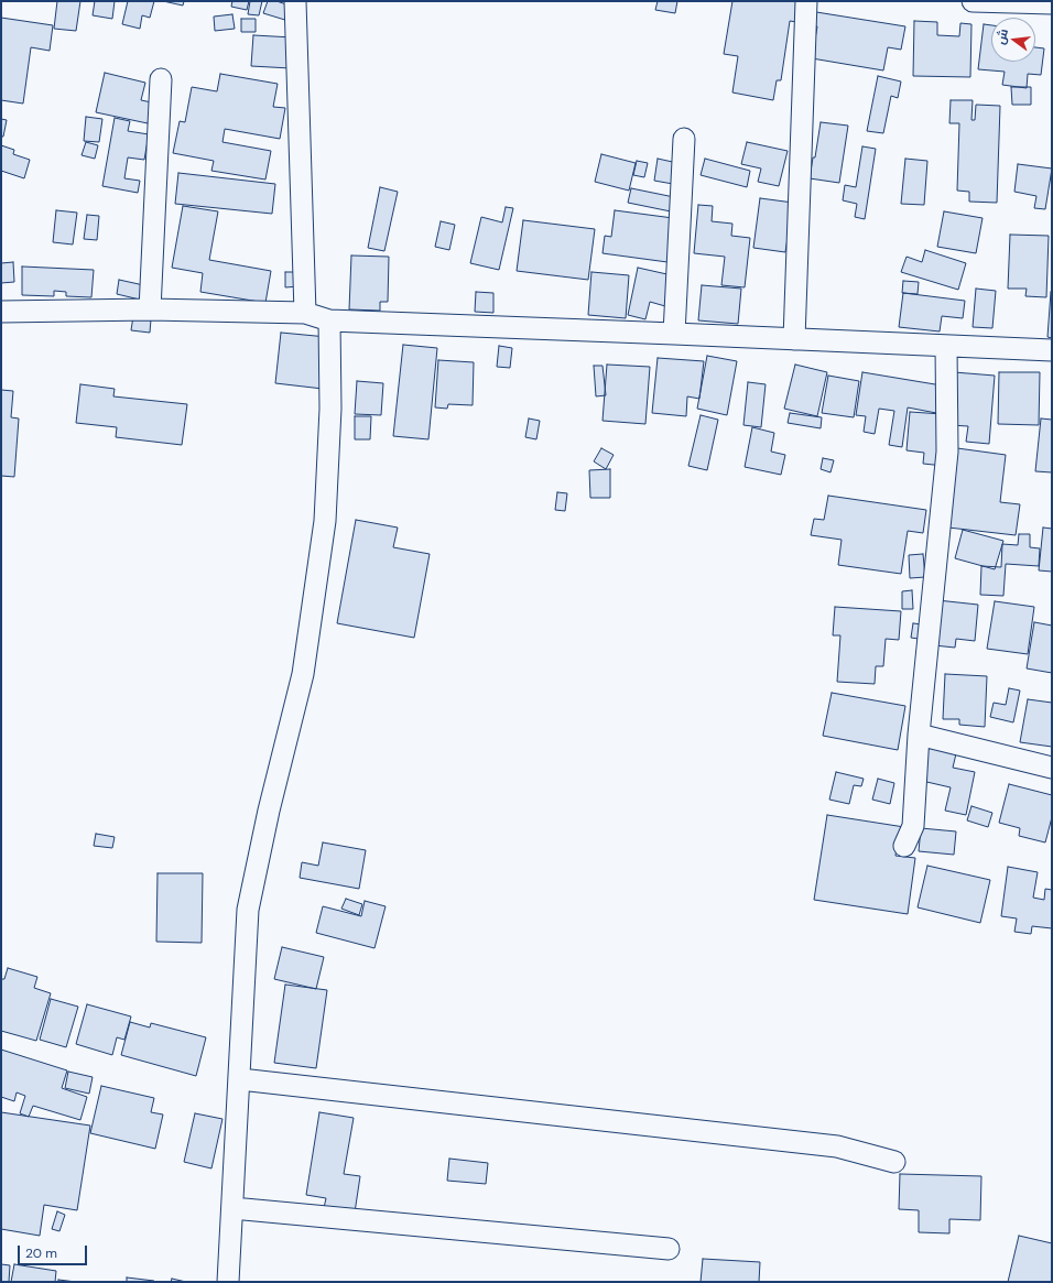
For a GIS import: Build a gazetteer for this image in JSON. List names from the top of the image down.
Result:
{
  "scale_bar": "20 m",
  "north": "left"
}
